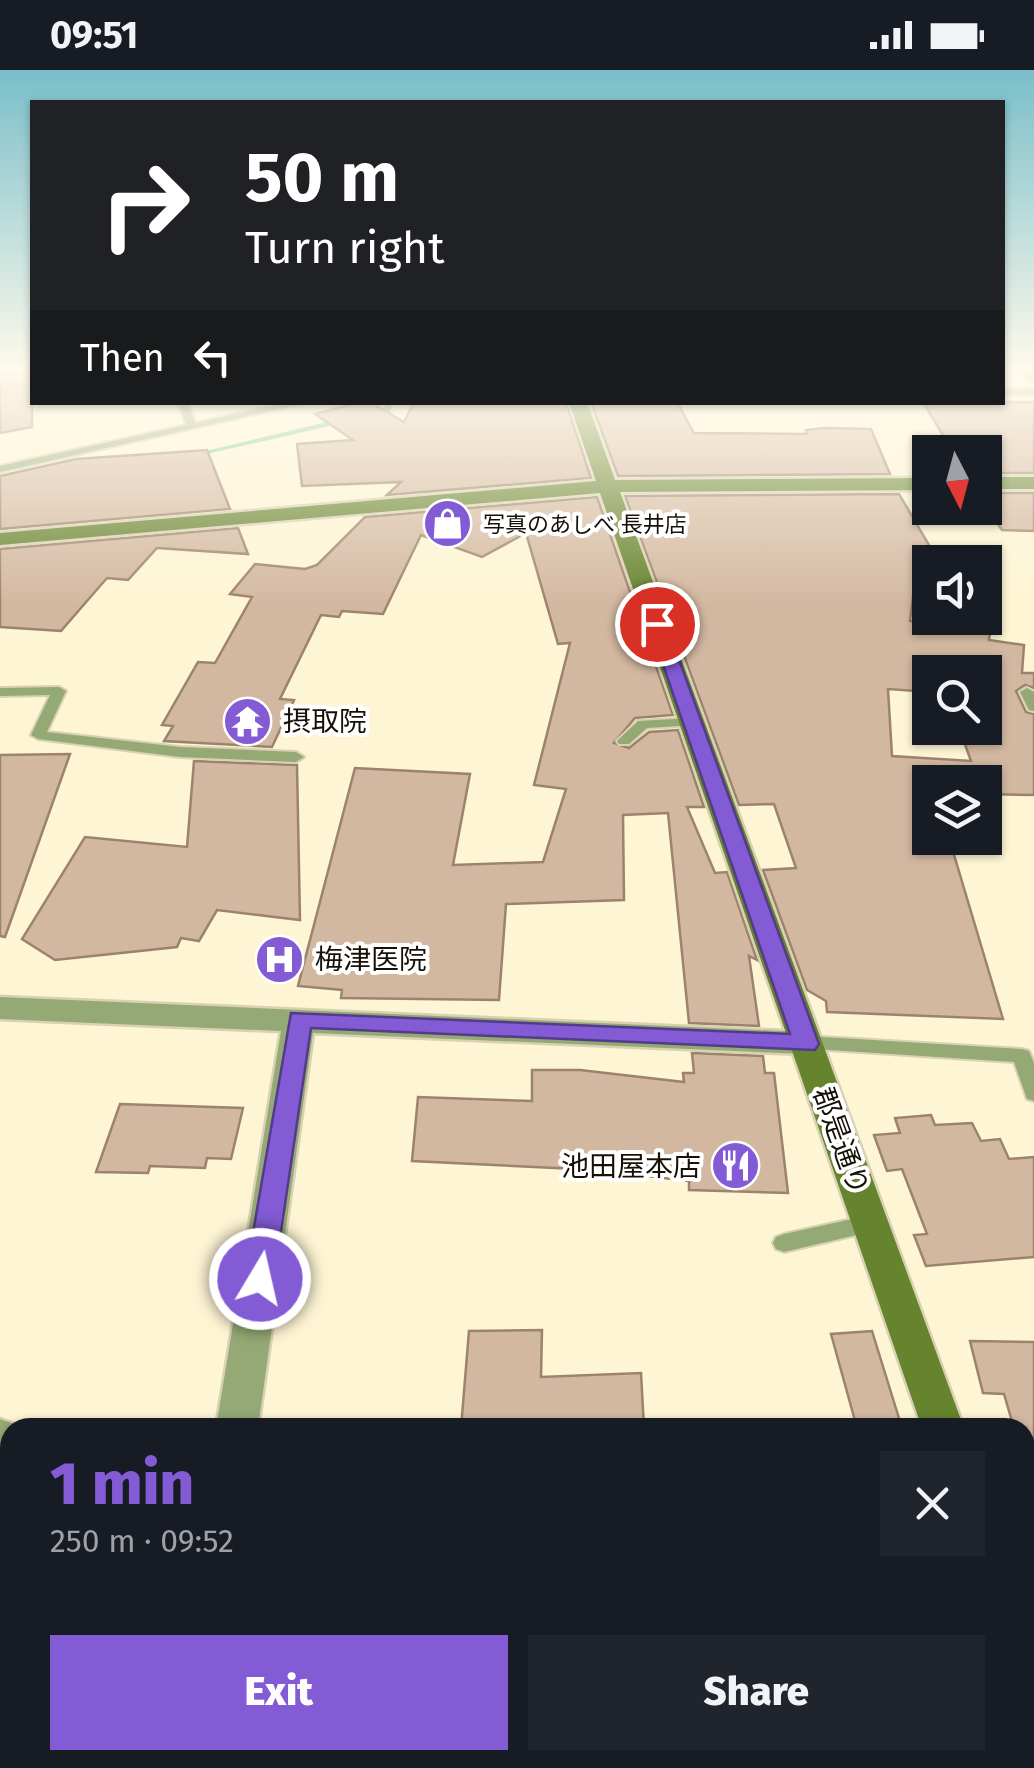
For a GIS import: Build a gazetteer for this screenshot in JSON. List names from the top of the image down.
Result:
{
  "streets": {
    "street": ["郡是通り"]
  },
  "places": {
    "shop": ["写真のあしべ 長井店"],
    "temple": ["摂取院"],
    "hospital": ["梅津医院"],
    "restaurant": ["池田屋本店"]
  },
  "north": "bottom",
  "page": {
    "status": "09:51",
    "turn": ["50 m", "Turn right"],
    "then": "Then",
    "heading": ["1 min", "250 m · 09:52"],
    "buttons": ["Exit", "Share"]
  }
}
